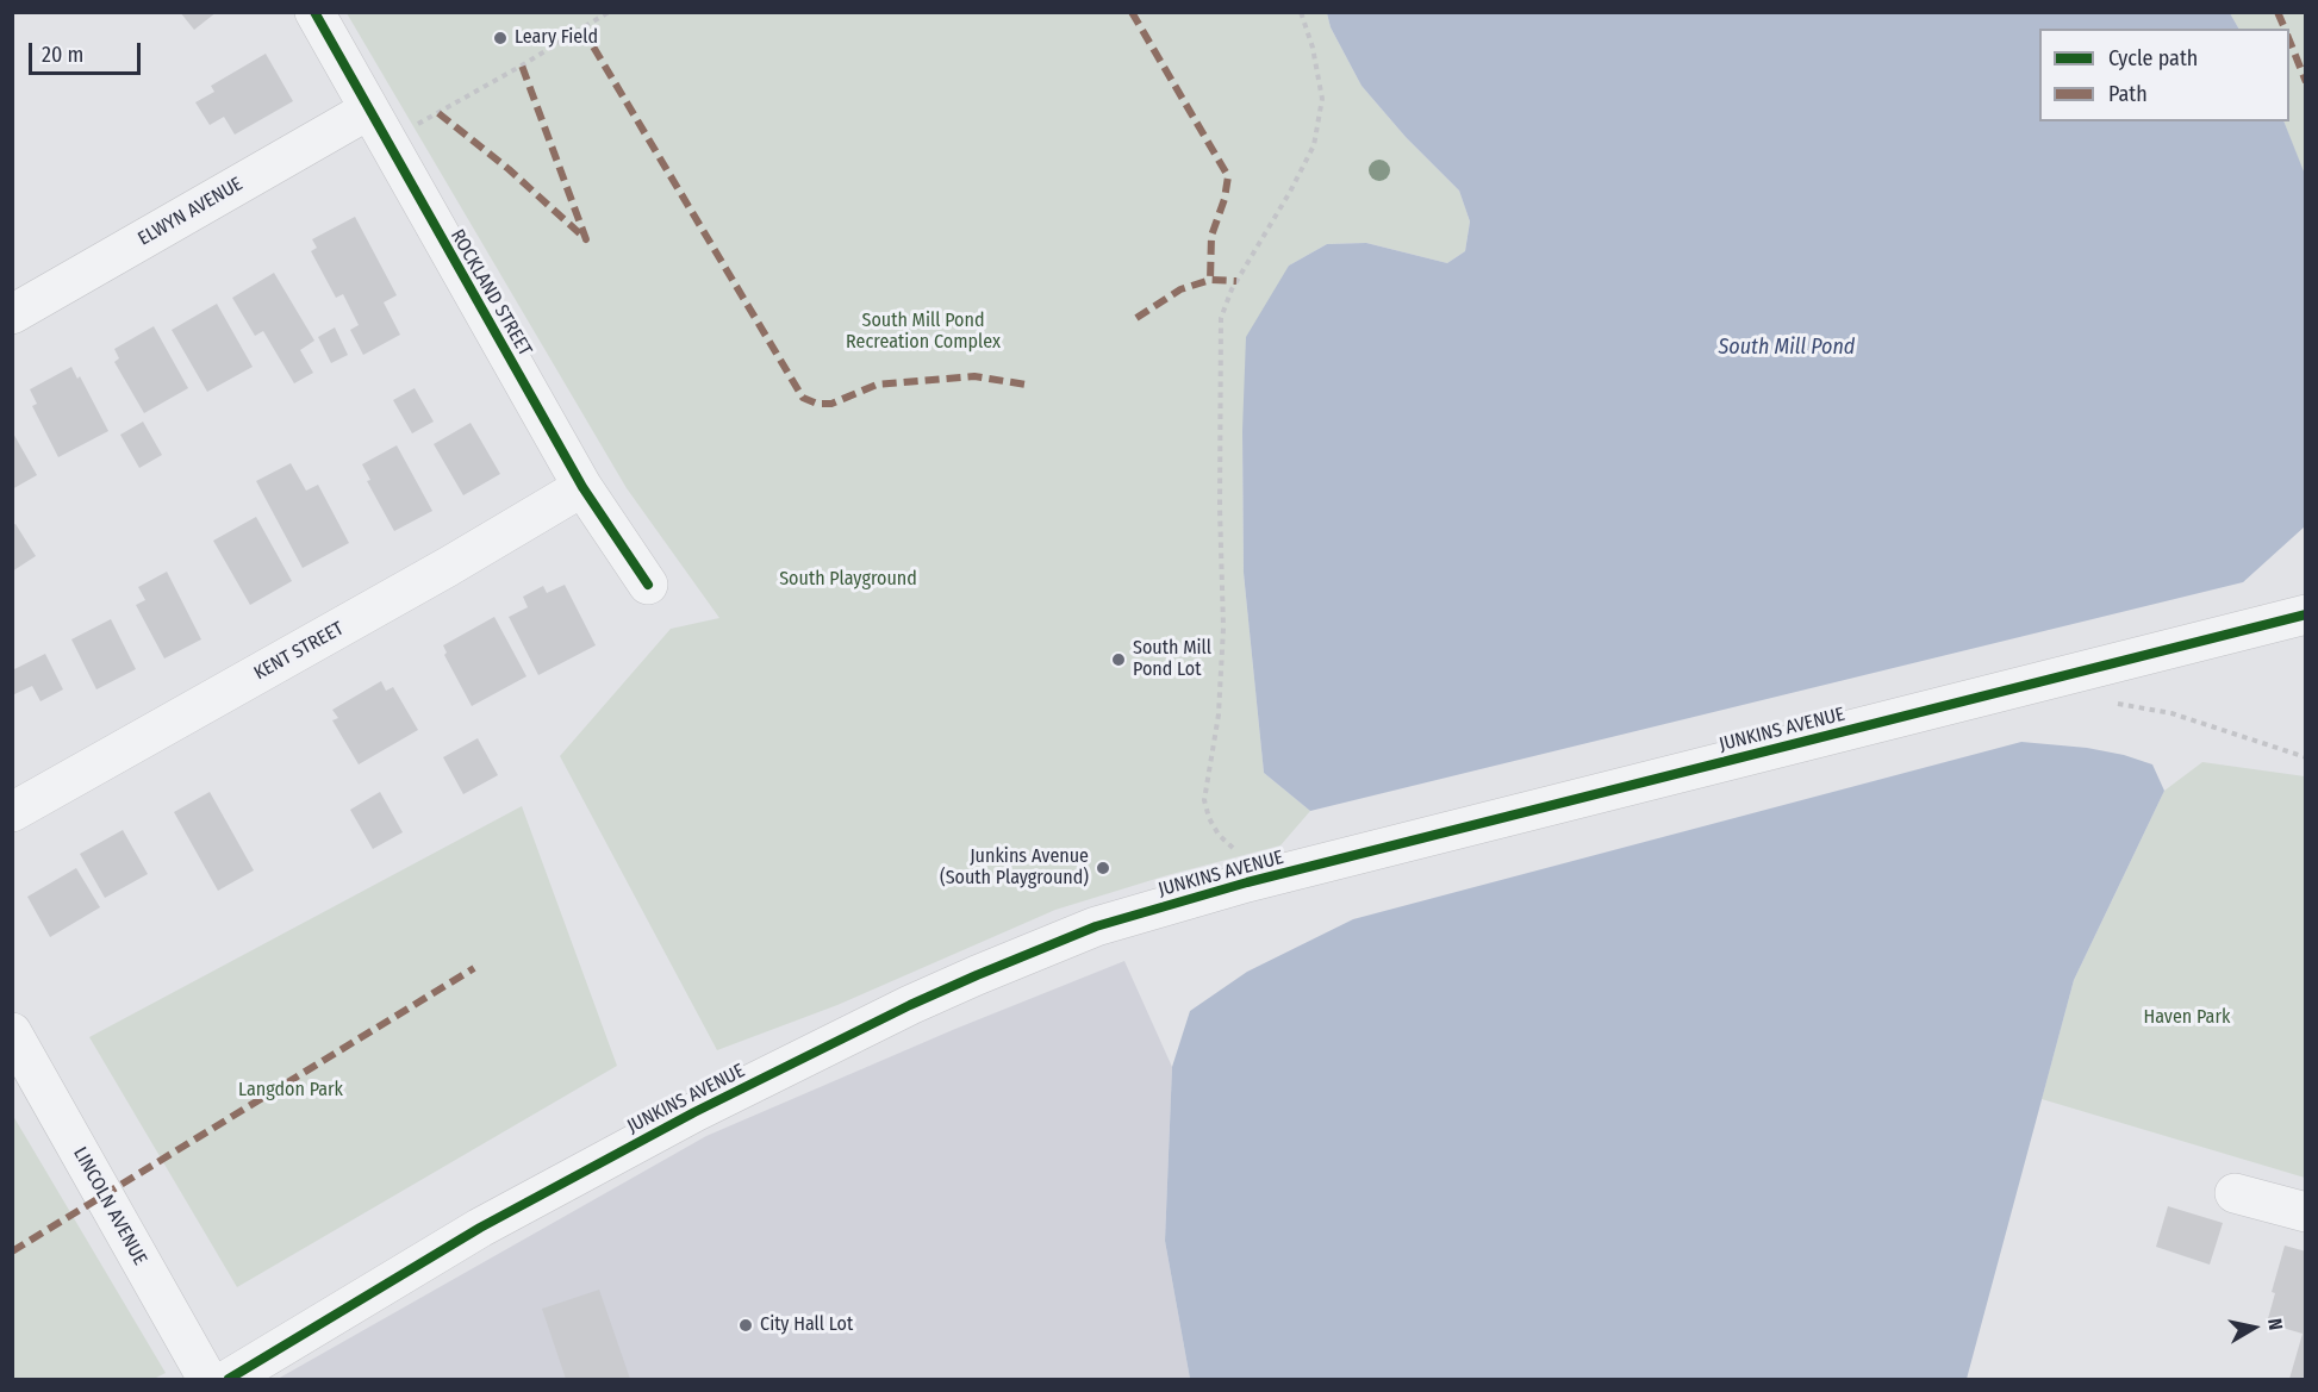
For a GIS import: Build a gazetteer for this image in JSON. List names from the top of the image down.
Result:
{
  "streets": {
    "street": [
      "ELWYN AVENUE",
      "ROCKLAND STREET",
      "KENT STREET",
      "JUNKINS AVENUE",
      "LINCOLN AVENUE"
    ]
  },
  "crossings": [
    ["ELWYN AVENUE", "ROCKLAND STREET"],
    ["ROCKLAND STREET", "KENT STREET"]
  ],
  "water": ["South Mill Pond"],
  "parks": [
    "South Mill Pond Recreation Complex",
    "South Playground",
    "Haven Park",
    "Langdon Park"
  ],
  "places": [
    "Leary Field",
    "South Mill Pond Lot",
    "Junkins Avenue (South Playground)",
    "City Hall Lot"
  ],
  "legend": ["Cycle path", "Path"],
  "scale_bar": "20 m",
  "north": "right"
}
